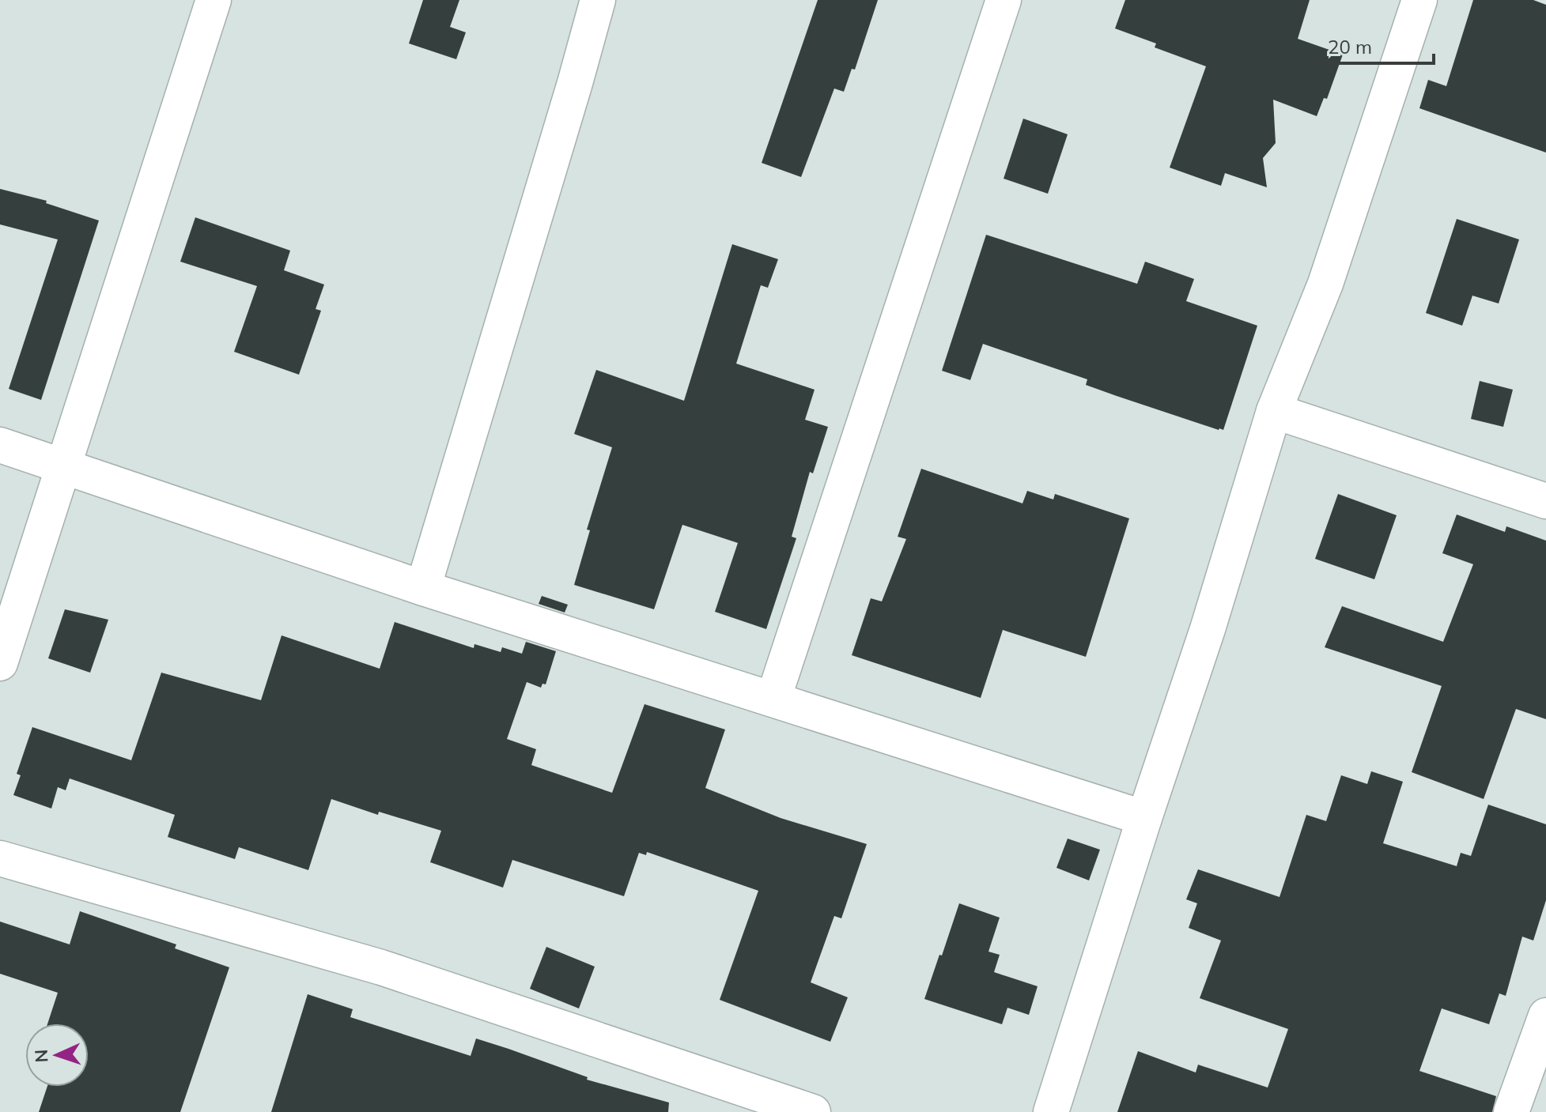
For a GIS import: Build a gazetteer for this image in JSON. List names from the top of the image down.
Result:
{
  "scale_bar": "20 m",
  "north": "left"
}
